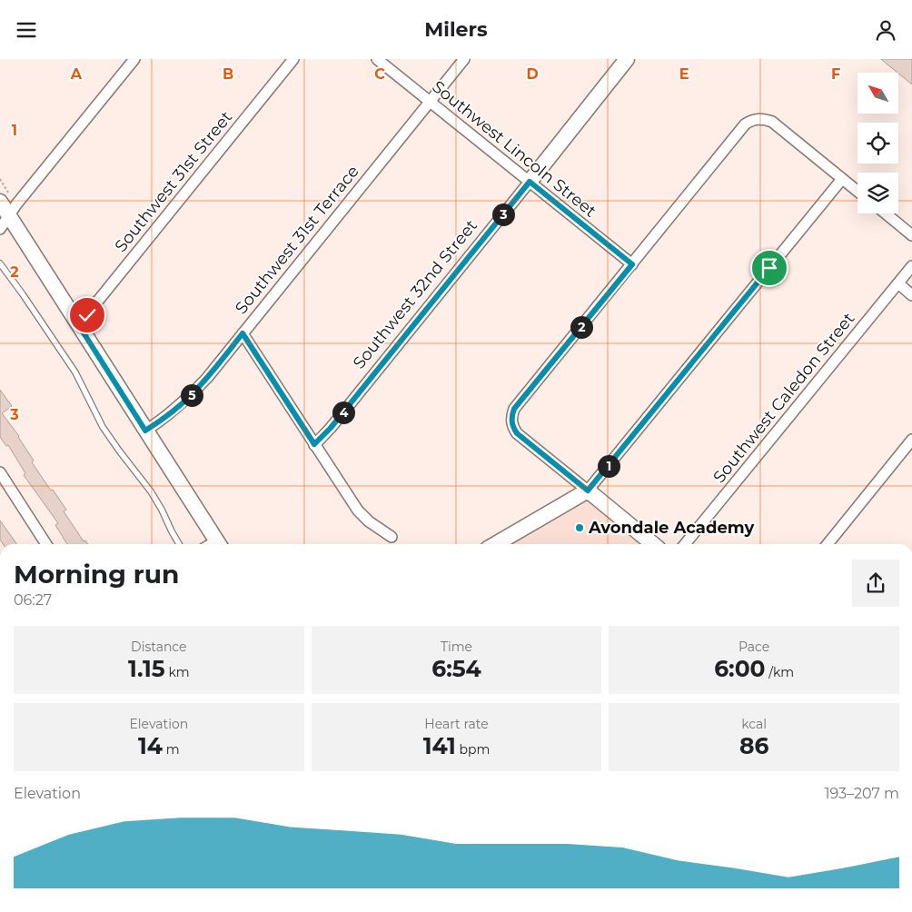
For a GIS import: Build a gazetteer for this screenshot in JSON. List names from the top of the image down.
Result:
{
  "streets": {
    "main road": ["Southwest 32nd Street"],
    "street": [
      "Southwest Lincoln Street",
      "Southwest 31st Street",
      "Southwest 31st Terrace",
      "Southwest Caledon Street"
    ]
  },
  "crossings": [
    ["Southwest Lincoln Street", "Southwest 31st Terrace"],
    ["Southwest Lincoln Street", "Southwest 32nd Street"]
  ],
  "places": ["Avondale Academy"],
  "north": "top left",
  "page": {
    "header": "Milers",
    "pins": [
      "3",
      "2",
      "5",
      "4",
      "1"
    ],
    "heading": ["Morning run", "06:27"],
    "stats": [
      ["Distance", "1.15 km"],
      ["Time", "6:54"],
      ["Pace", "6:00 /km"],
      ["Elevation", "14 m"],
      ["Heart rate", "141 bpm"],
      ["kcal", "86"]
    ],
    "chart": ["Elevation", "193–207 m"]
  },
  "grid": {
    "columns": [
      "A",
      "B",
      "C",
      "D",
      "E",
      "F"
    ],
    "rows": ["1", "2", "3"]
  }
}
